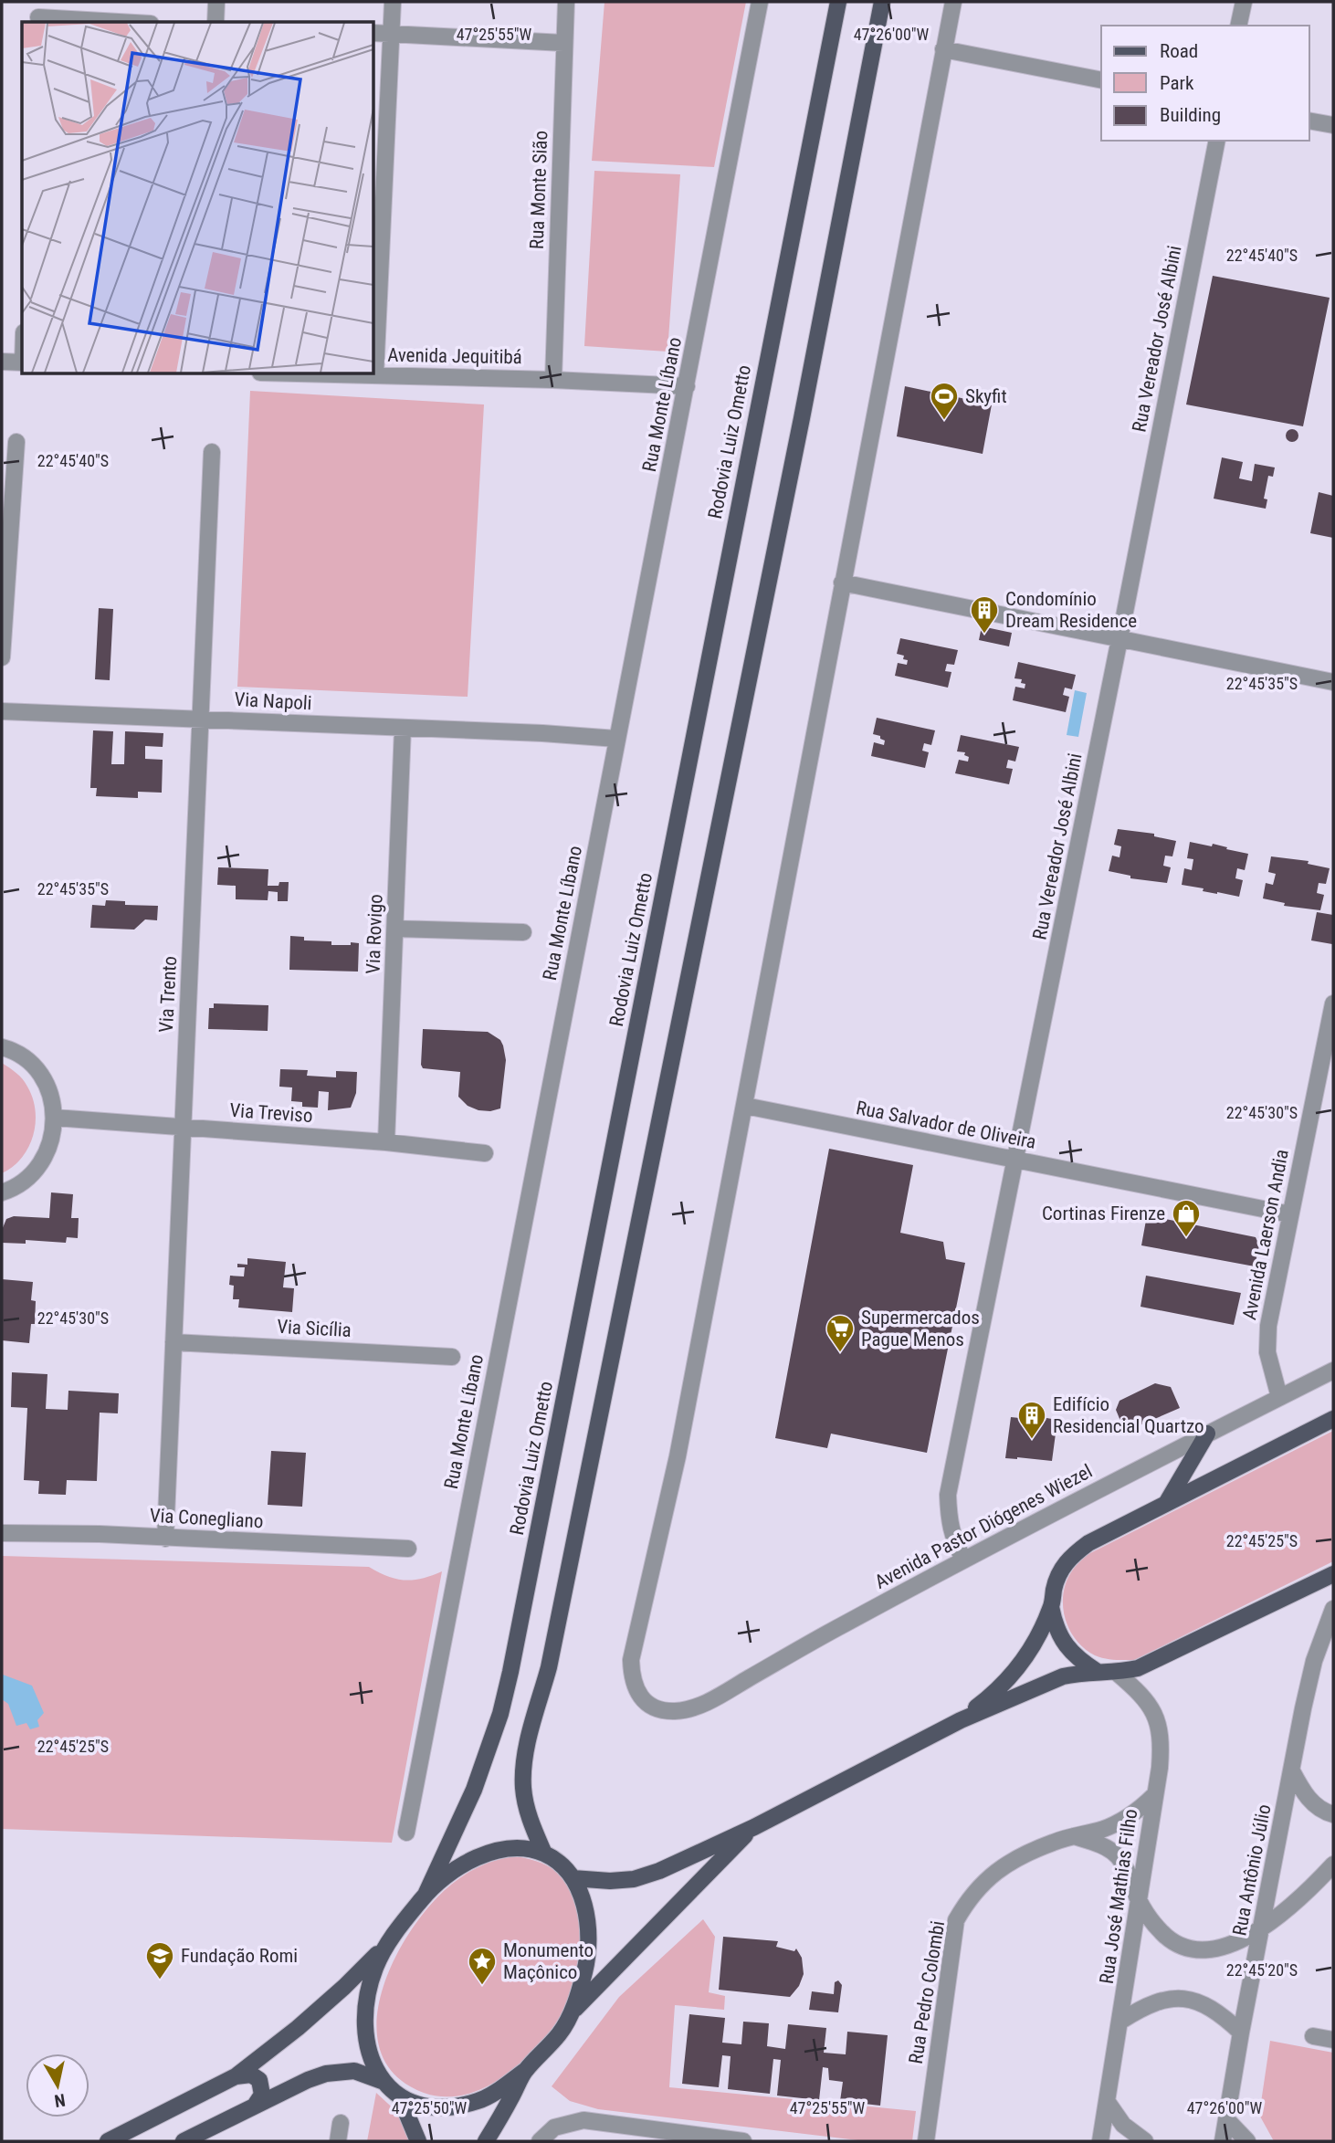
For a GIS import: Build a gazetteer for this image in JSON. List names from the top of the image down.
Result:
{
  "streets": {
    "main road": ["Rodovia Luiz Ometto"],
    "street": [
      "Rua Monte Sião",
      "Rua Vereador José Albini",
      "Avenida Jequitibá",
      "Rua Monte Líbano",
      "Via Napoli",
      "Via Rovigo",
      "Via Trento",
      "Via Treviso",
      "Rua Salvador de Oliveira",
      "Avenida Laerson Andia",
      "Via Sicília",
      "Via Conegliano",
      "Avenida Pastor Diógenes Wiezel",
      "Rua Antônio Júlio",
      "Rua José Mathias Filho",
      "Rua Pedro Colombi"
    ]
  },
  "crossings": [
    ["Rua Monte Sião", "Avenida Jequitibá"],
    ["Rua Vereador José Albini", "Rua Salvador de Oliveira"],
    ["Rua Vereador José Albini", "Avenida Pastor Diógenes Wiezel"],
    ["Avenida Jequitibá", "Rua Monte Líbano"],
    ["Rua Monte Líbano", "Via Napoli"],
    ["Via Napoli", "Via Rovigo"],
    ["Via Napoli", "Via Trento"],
    ["Via Rovigo", "Via Treviso"],
    ["Via Trento", "Via Treviso"],
    ["Via Trento", "Via Sicília"],
    ["Via Trento", "Via Conegliano"],
    ["Rua Salvador de Oliveira", "Avenida Laerson Andia"],
    ["Rua Salvador de Oliveira", "Avenida Pastor Diógenes Wiezel"],
    ["Avenida Laerson Andia", "Avenida Pastor Diógenes Wiezel"],
    ["Rua José Mathias Filho", "Rua Pedro Colombi"]
  ],
  "places": {
    "sports": ["Skyfit"],
    "building": ["Condomínio Dream Residence", "Edifício Residencial Quartzo"],
    "shop": ["Cortinas Firenze"],
    "supermarket": ["Supermercados Pague Menos"],
    "school or university": ["Fundação Romi"],
    "place": ["Monumento Maçônico"]
  },
  "legend": ["Road", "Park", "Building"],
  "north": "bottom",
  "coordinates": [
    "47°26'00\"W",
    "47°25'55\"W",
    "22°45'40\"S",
    "22°45'35\"S",
    "22°45'30\"S",
    "22°45'25\"S",
    "22°45'20\"S",
    "47°25'50\"W"
  ]
}
